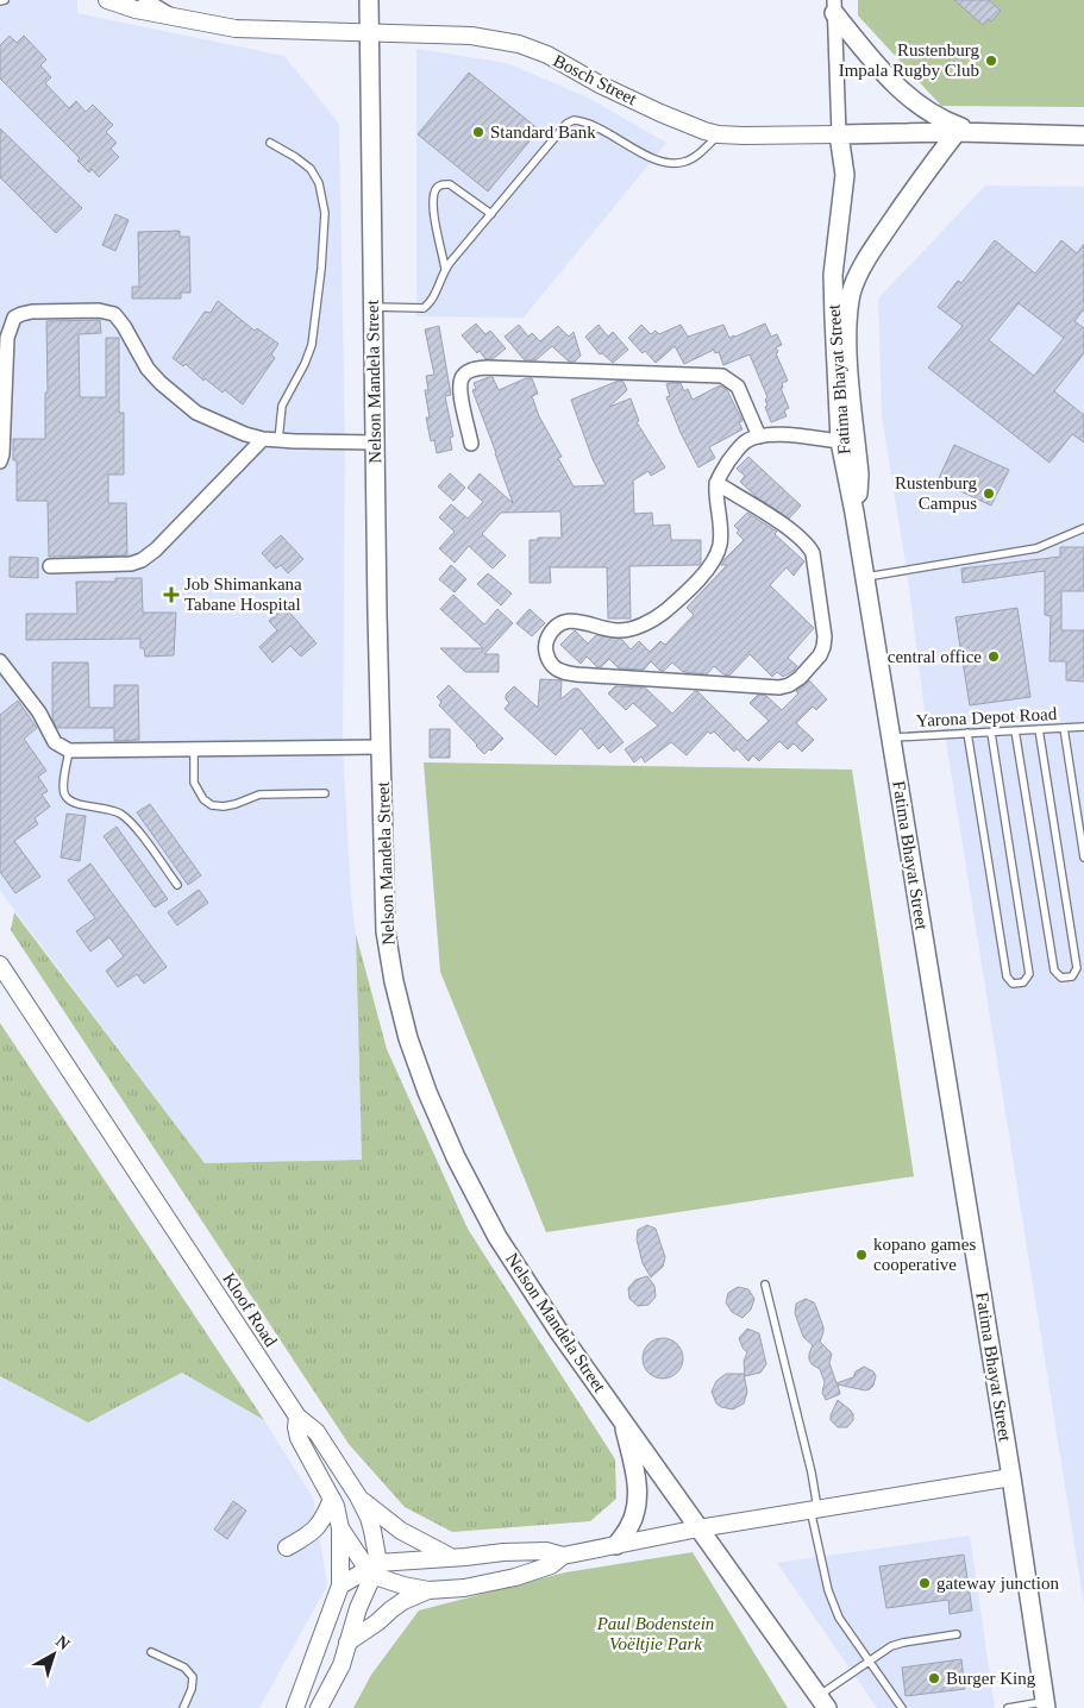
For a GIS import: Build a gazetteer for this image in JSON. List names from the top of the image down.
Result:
{
  "streets": {
    "main road": ["Bosch Street", "Fatima Bhayat Street", "Nelson Mandela Street"],
    "street": ["Kloof Road"],
    "lane": ["Yarona Depot Road"]
  },
  "crossings": [
    ["Bosch Street", "Fatima Bhayat Street"],
    ["Bosch Street", "Nelson Mandela Street"],
    ["Fatima Bhayat Street", "Yarona Depot Road"]
  ],
  "parks": ["Paul Bodenstein Voëltjie Park"],
  "places": {
    "other": [
      "Rustenburg Impala Rugby Club",
      "Standard Bank",
      "Rustenburg Campus",
      "central office",
      "kopano games cooperative",
      "gateway junction",
      "Burger King"
    ],
    "health": ["Job Shimankana Tabane Hospital"]
  },
  "north": "top right"
}
